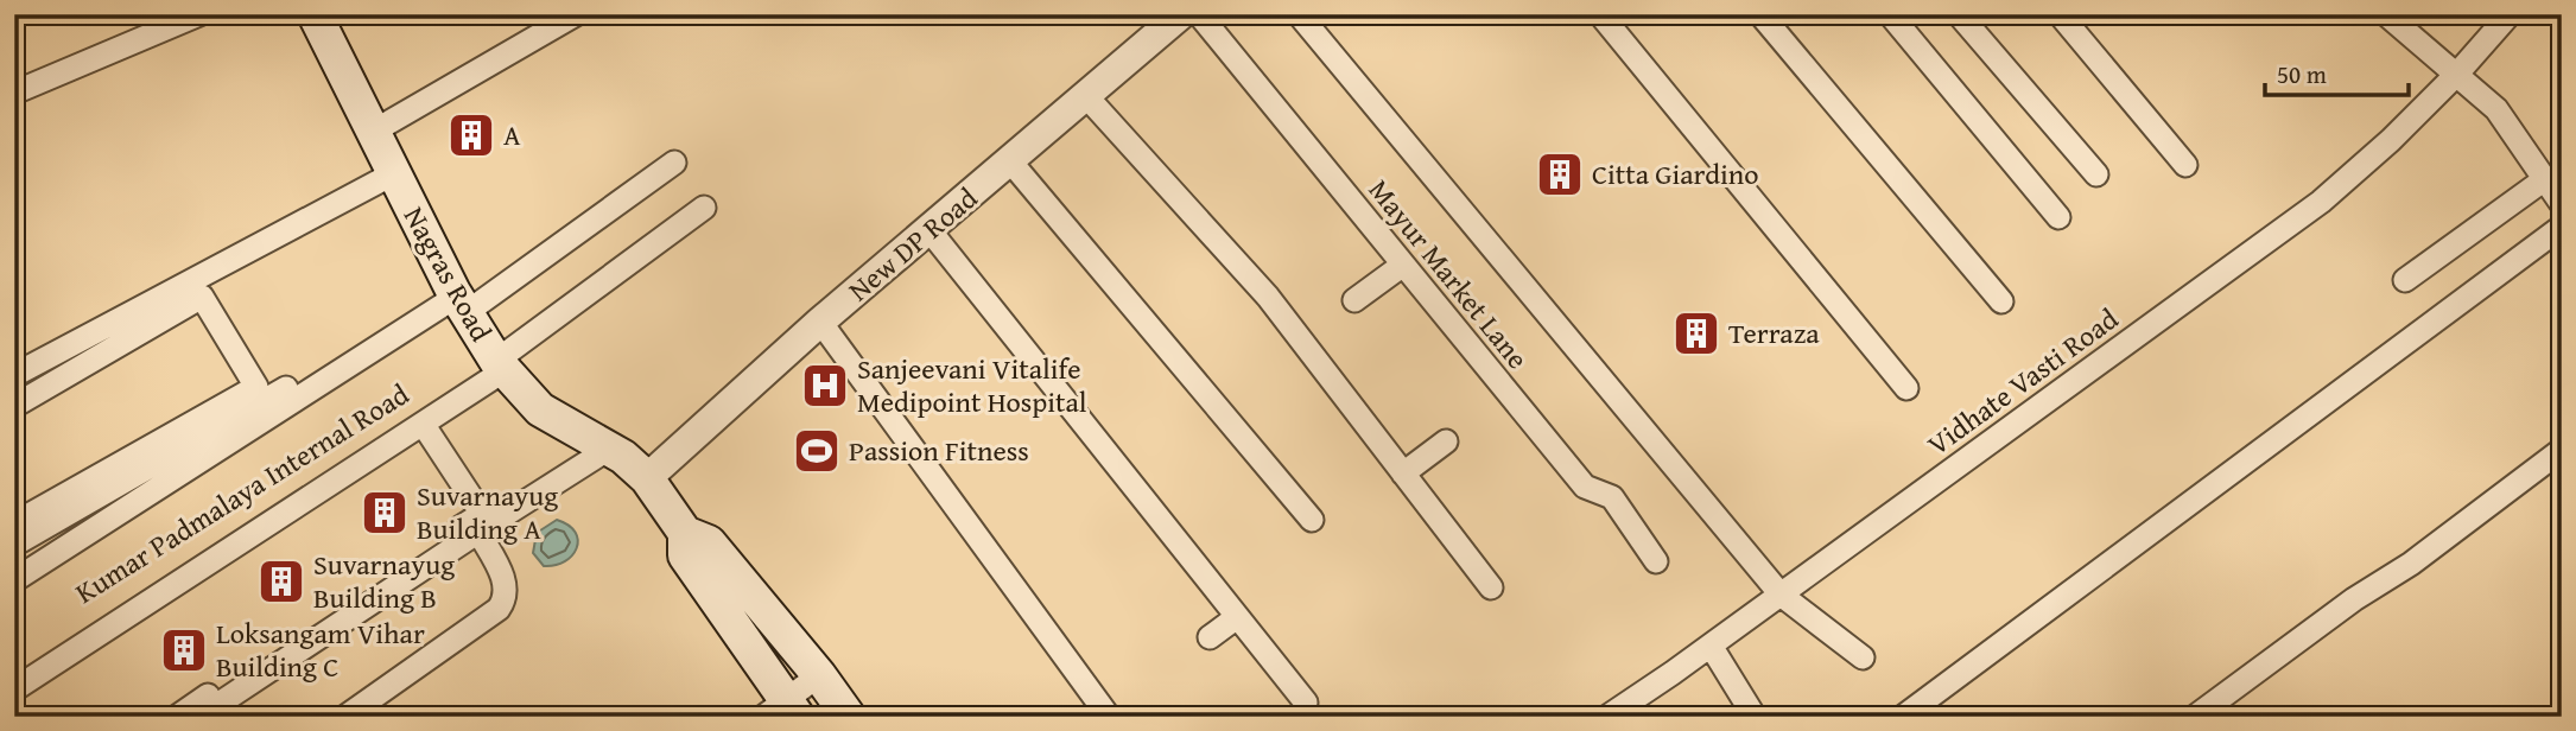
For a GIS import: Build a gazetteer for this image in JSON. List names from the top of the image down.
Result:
{
  "streets": {
    "main road": ["Nagras Road"],
    "street": [
      "New DP Road",
      "Mayur Market Lane",
      "Vidhate Vasti Road",
      "Kumar Padmalaya Internal Road"
    ]
  },
  "crossings": [
    ["New DP Road", "Nagras Road"],
    ["Nagras Road", "Kumar Padmalaya Internal Road"]
  ],
  "places": {
    "building": [
      "A",
      "Citta Giardino",
      "Terraza",
      "Suvarnayug Building A",
      "Suvarnayug Building B",
      "Loksangam Vihar Building C"
    ],
    "hospital": ["Sanjeevani Vitalife Medipoint Hospital"],
    "sports": ["Passion Fitness"]
  },
  "scale_bar": "50 m"
}
